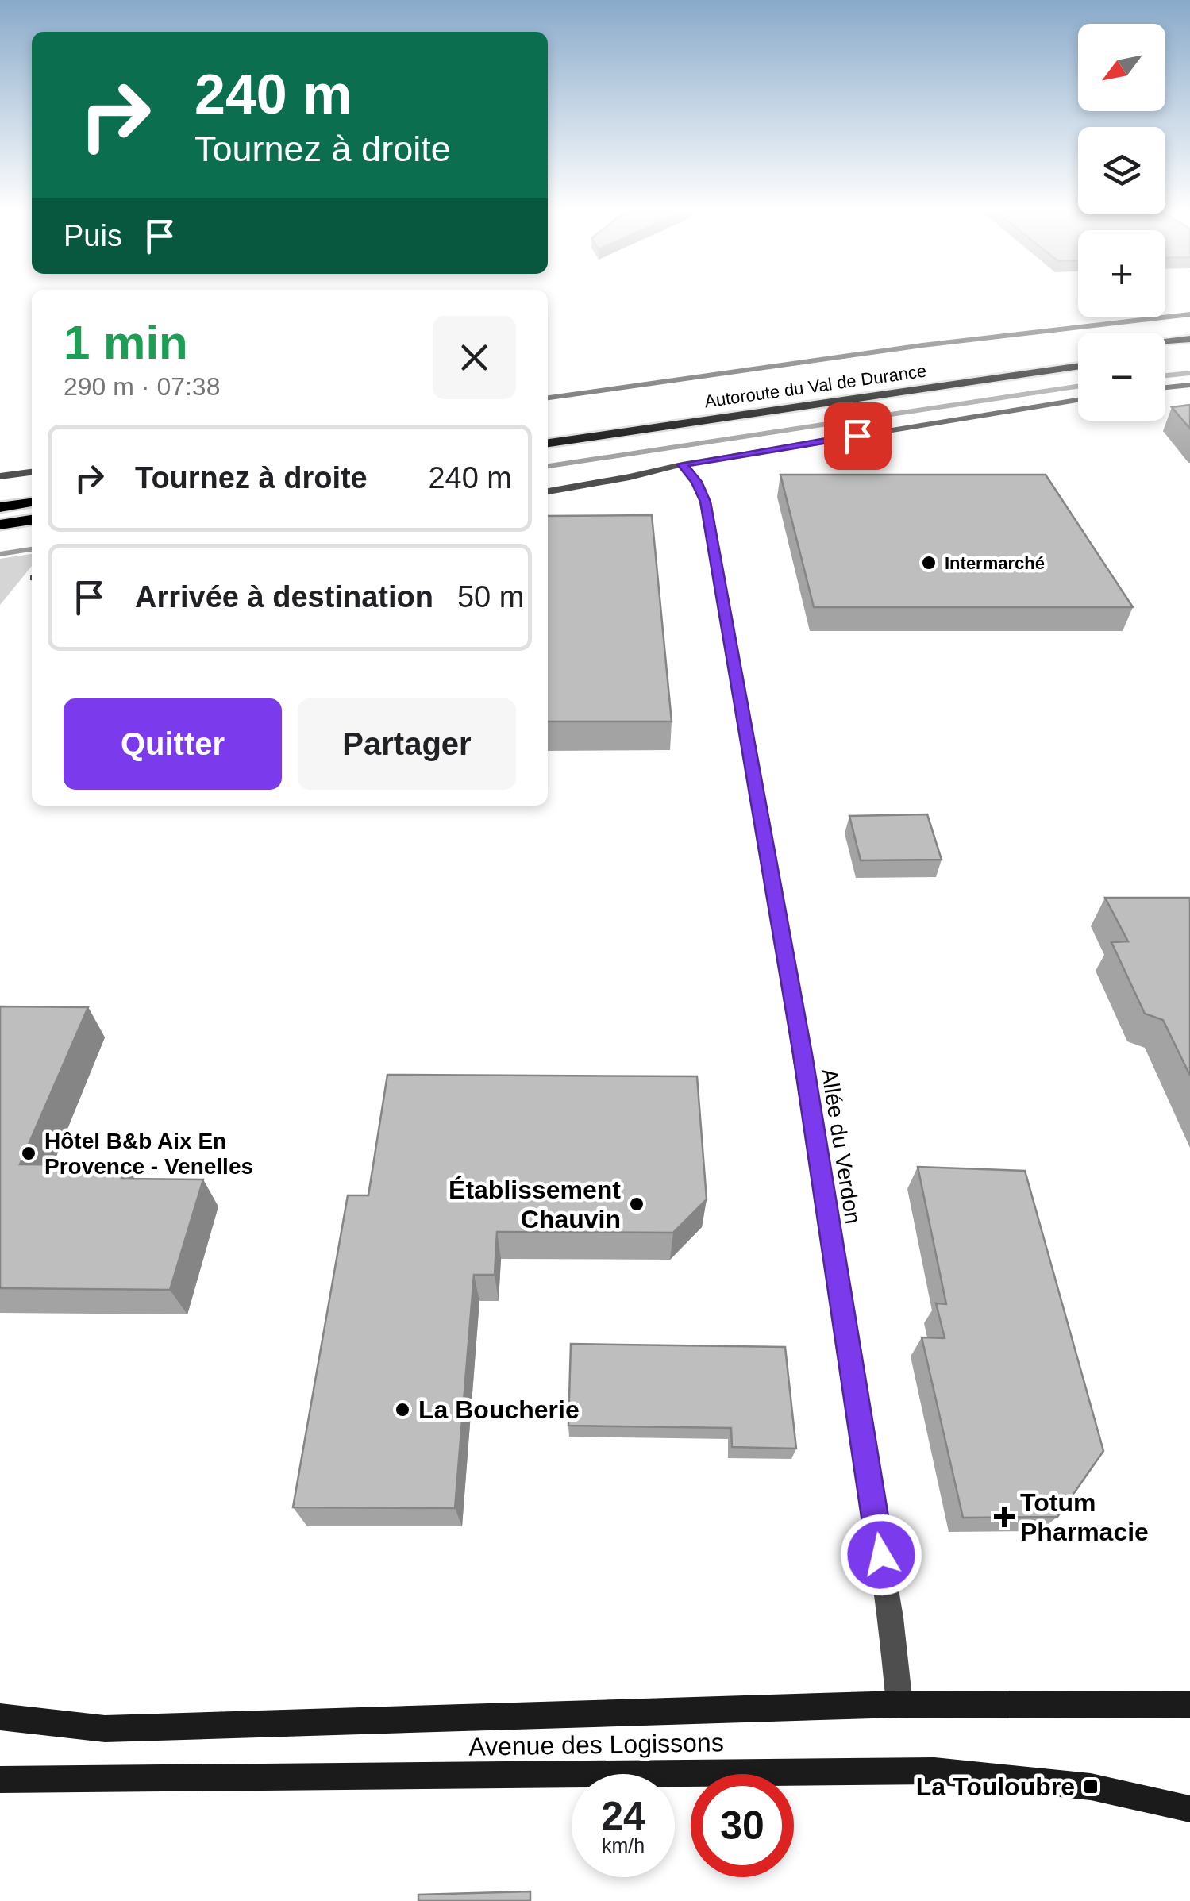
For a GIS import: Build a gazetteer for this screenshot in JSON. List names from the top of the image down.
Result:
{
  "streets": {
    "highway": ["Autoroute du Val de Durance"],
    "main road": ["Avenue des Logissons"],
    "street": ["Allée du Verdon"]
  },
  "crossings": [
    ["Allée du Verdon", "Avenue des Logissons"]
  ],
  "places": {
    "other": [
      "Intermarché",
      "Hôtel B&b Aix En Provence - Venelles",
      "Établissement Chauvin",
      "La Boucherie"
    ],
    "health": ["Totum Pharmacie"],
    "transit": ["La Touloubre"]
  },
  "north": "bottom left",
  "page": {
    "map_buttons": ["+", "−"],
    "turn": ["240 m", "Tournez à droite"],
    "then": "Puis",
    "heading": ["1 min", "290 m · 07:38"],
    "list": [
      {
        "name": "Tournez à droite",
        "value": "240 m"
      },
      {
        "name": "Arrivée à destination",
        "value": "50 m"
      }
    ],
    "buttons": ["Quitter", "Partager"],
    "speed": "24 km/h",
    "limit": "30"
  }
}
